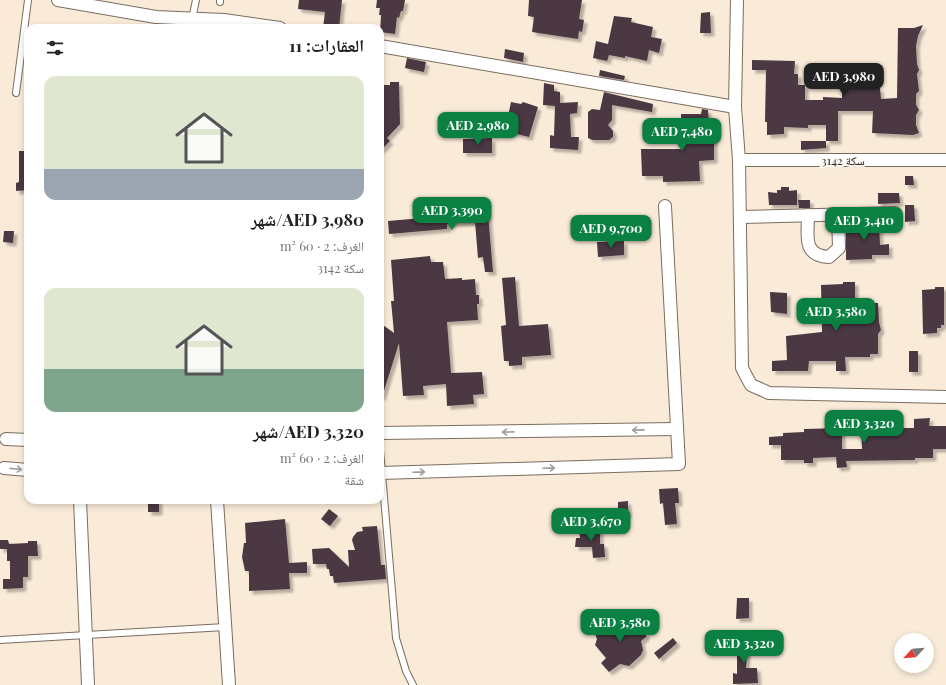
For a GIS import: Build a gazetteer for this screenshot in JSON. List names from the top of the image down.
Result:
{
  "streets": {
    "street": ["سكة 3142"]
  },
  "north": "bottom left",
  "page": {
    "heading": "العقارات: 11",
    "price": [
      "AED 3,980",
      "AED 2,980",
      "AED 7,480",
      "AED 3,390",
      "AED 3,410",
      "AED 9,700",
      "AED 3,580",
      "AED 3,320",
      "AED 3,670",
      "AED 3,580",
      "AED 3,320"
    ],
    "list": [
      {
        "name": "AED 3,980/شهر",
        "note": "الغرف: 2 · 60 m² · سكة 3142"
      },
      {
        "name": "AED 3,320/شهر",
        "note": "الغرف: 2 · 60 m² · شقة"
      }
    ]
  }
}
